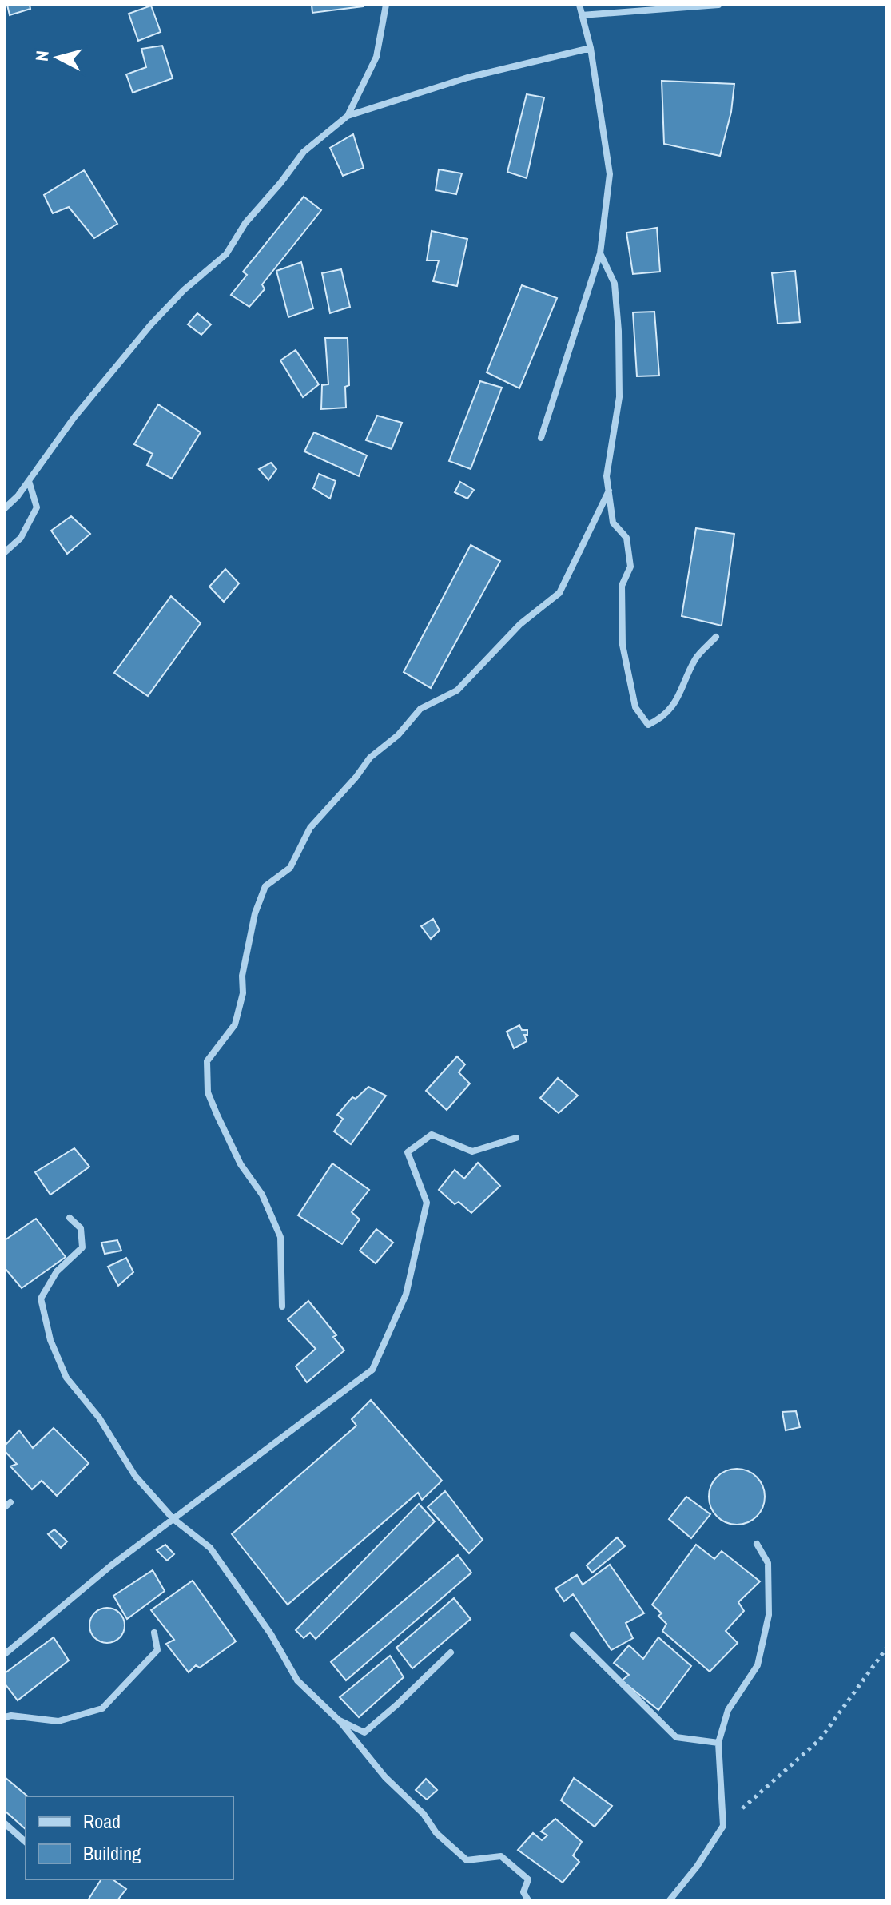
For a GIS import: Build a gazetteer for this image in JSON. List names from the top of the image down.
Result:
{
  "legend": ["Road", "Building"],
  "north": "left"
}
